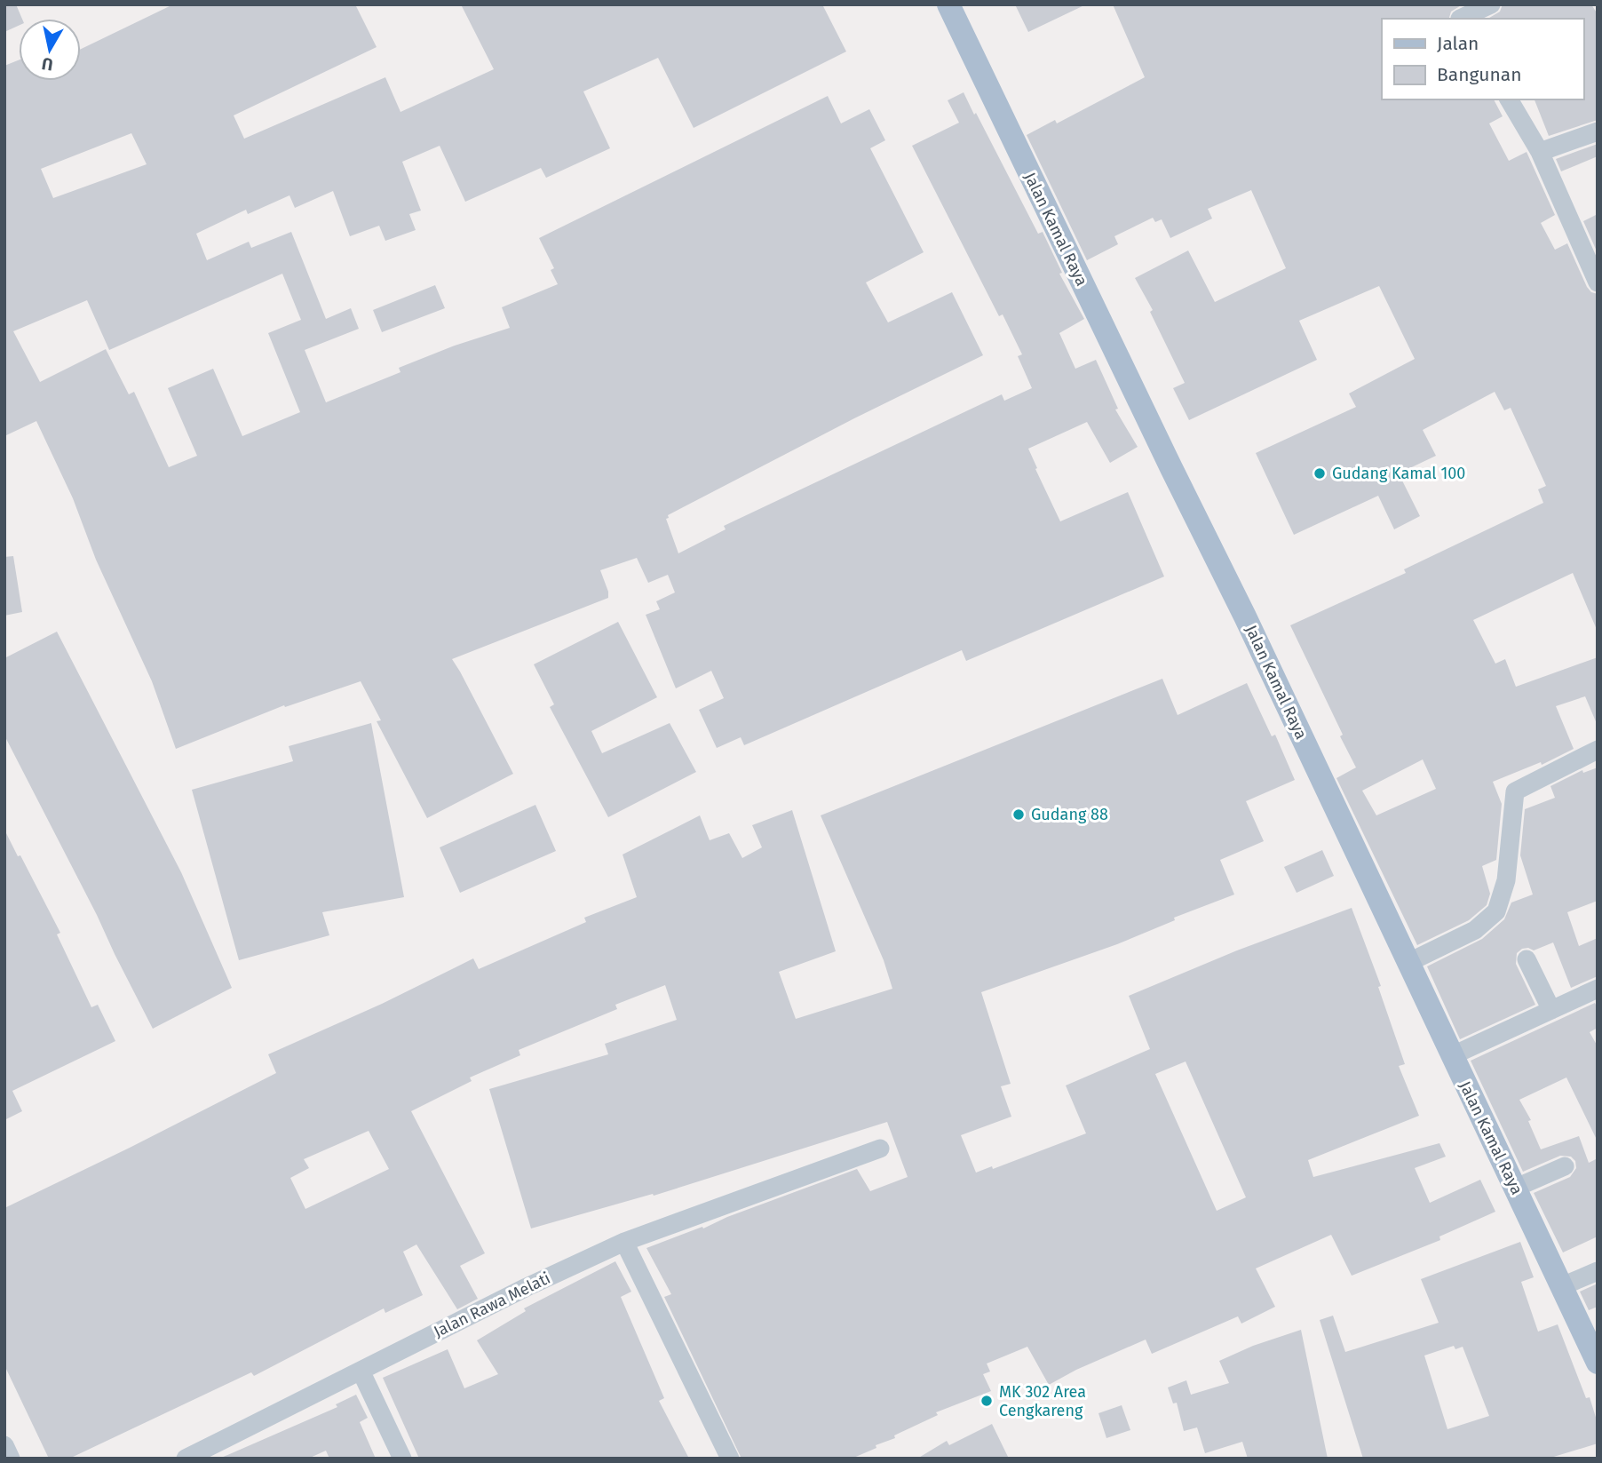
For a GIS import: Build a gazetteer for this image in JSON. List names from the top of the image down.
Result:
{
  "streets": {
    "main road": ["Jalan Kamal Raya"],
    "street": ["Jalan Rawa Melati"]
  },
  "places": ["Gudang Kamal 100", "Gudang 88", "MK 302 Area Cengkareng"],
  "legend": ["Jalan", "Bangunan"],
  "north": "bottom"
}
